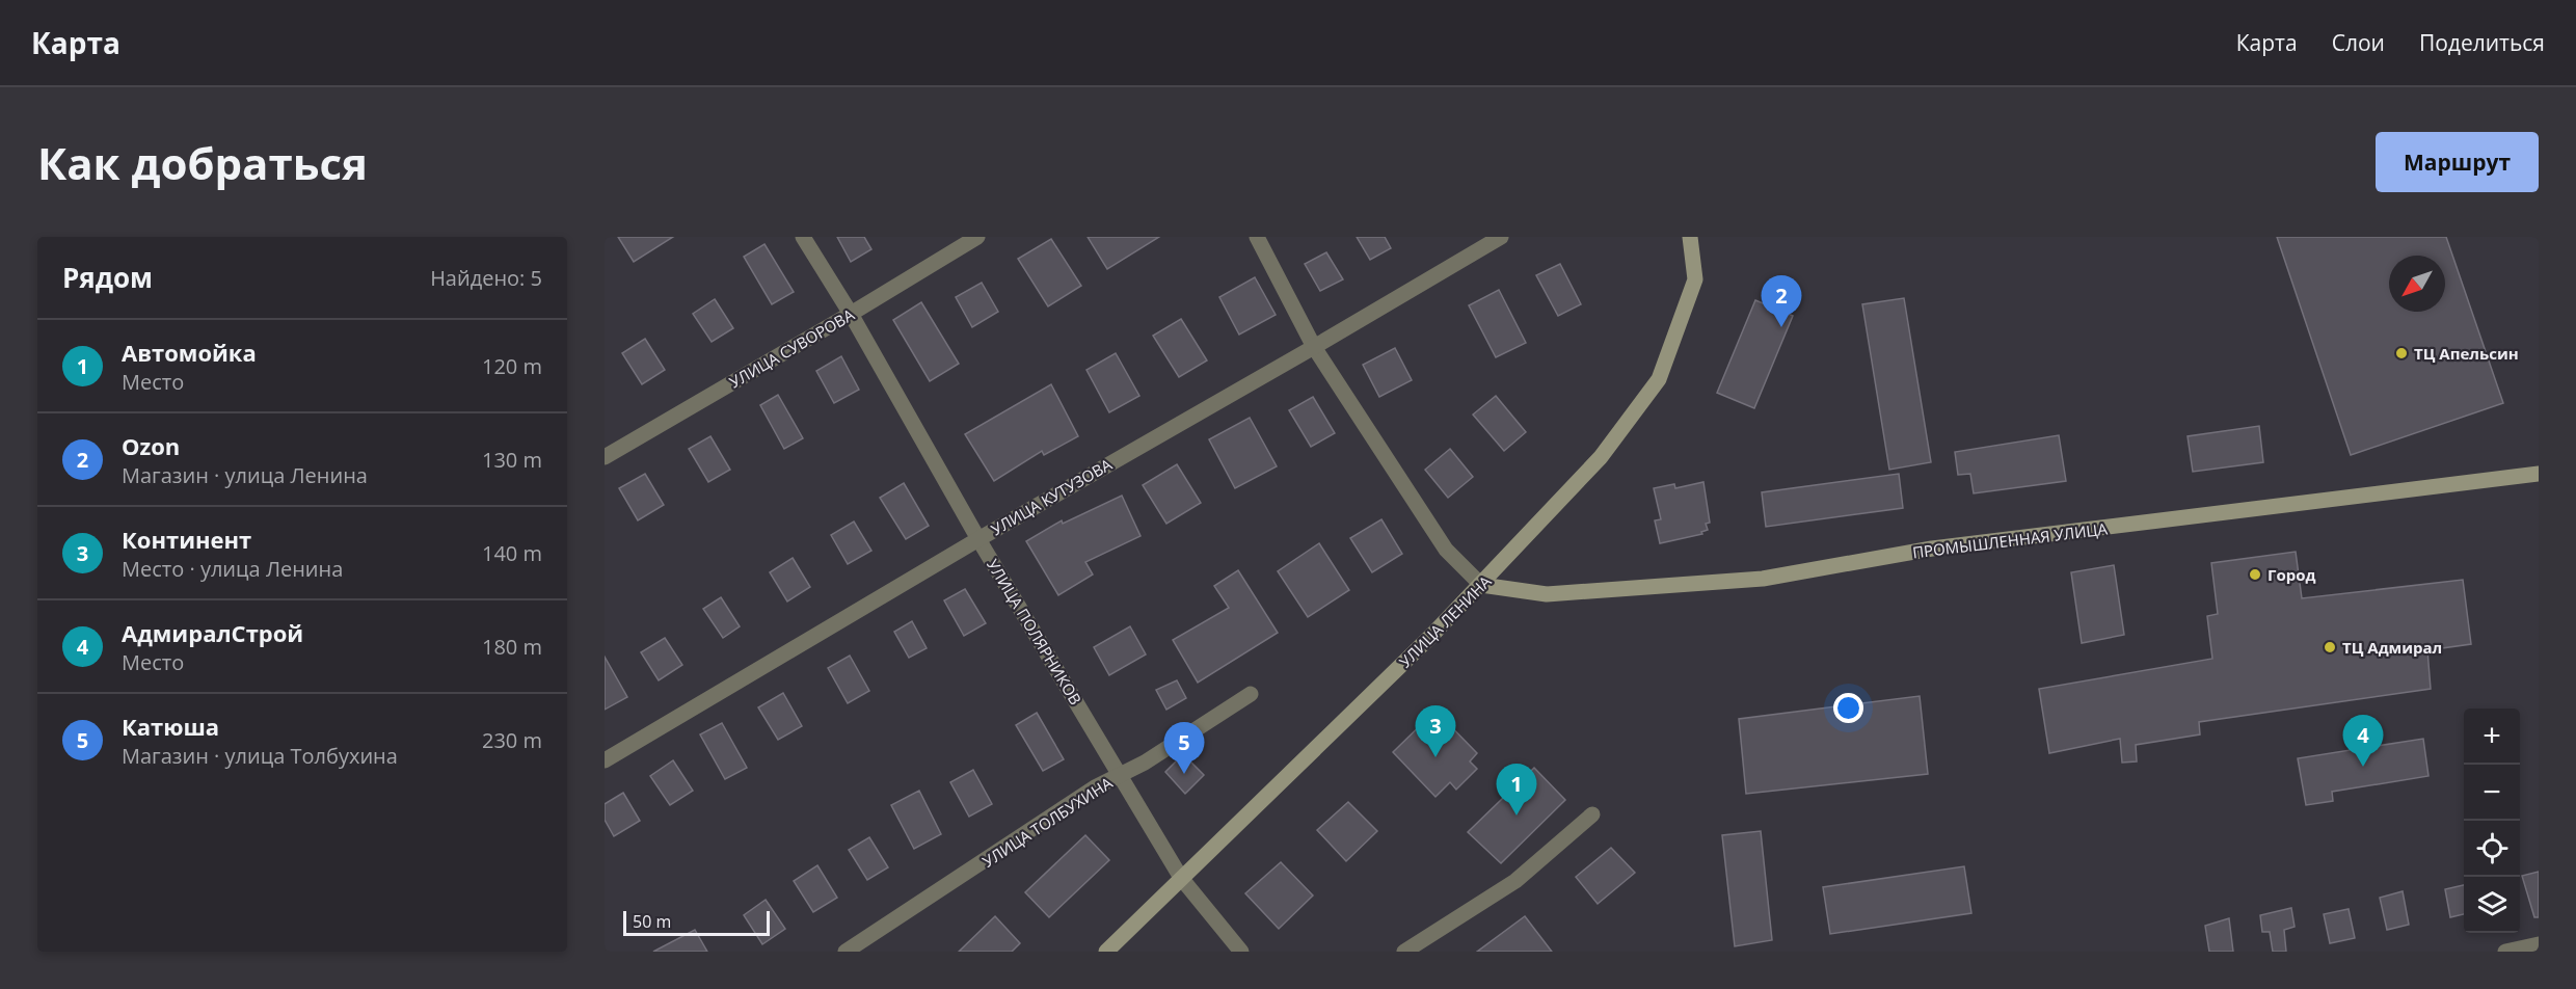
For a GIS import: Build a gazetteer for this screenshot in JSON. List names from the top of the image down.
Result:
{
  "streets": {
    "street": [
      "УЛИЦА СУВОРОВА",
      "УЛИЦА КУТУЗОВА",
      "ПРОМЫШЛЕННАЯ УЛИЦА",
      "УЛИЦА ЛЕНИНА",
      "УЛИЦА ПОЛЯРНИКОВ",
      "УЛИЦА ТОЛБУХИНА"
    ]
  },
  "crossings": [
    ["УЛИЦА СУВОРОВА", "УЛИЦА ПОЛЯРНИКОВ"],
    ["УЛИЦА КУТУЗОВА", "УЛИЦА ПОЛЯРНИКОВ"],
    ["ПРОМЫШЛЕННАЯ УЛИЦА", "УЛИЦА ЛЕНИНА"],
    ["УЛИЦА ЛЕНИНА", "УЛИЦА ПОЛЯРНИКОВ"],
    ["УЛИЦА ПОЛЯРНИКОВ", "УЛИЦА ТОЛБУХИНА"]
  ],
  "places": ["ТЦ Апельсин", "Город", "ТЦ Адмирал"],
  "scale_bar": "50 m",
  "north": "bottom left",
  "page": {
    "header": "Карта",
    "nav": ["Карта", "Слои", "Поделиться"],
    "buttons": "Маршрут",
    "title": "Как добраться",
    "heading": ["Рядом", "Найдено: 5"],
    "pins": [
      "2",
      "3",
      "4",
      "5",
      "1"
    ],
    "list": [
      {
        "mark": "1",
        "name": "Автомойка",
        "note": "Место",
        "value": "120 m"
      },
      {
        "mark": "2",
        "name": "Ozon",
        "note": "Магазин · улица Ленина",
        "value": "130 m"
      },
      {
        "mark": "3",
        "name": "Континент",
        "note": "Место · улица Ленина",
        "value": "140 m"
      },
      {
        "mark": "4",
        "name": "АдмиралСтрой",
        "note": "Место",
        "value": "180 m"
      },
      {
        "mark": "5",
        "name": "Катюша",
        "note": "Магазин · улица Толбухина",
        "value": "230 m"
      }
    ],
    "map_buttons": ["+", "−"],
    "scale": "50 m"
  }
}
